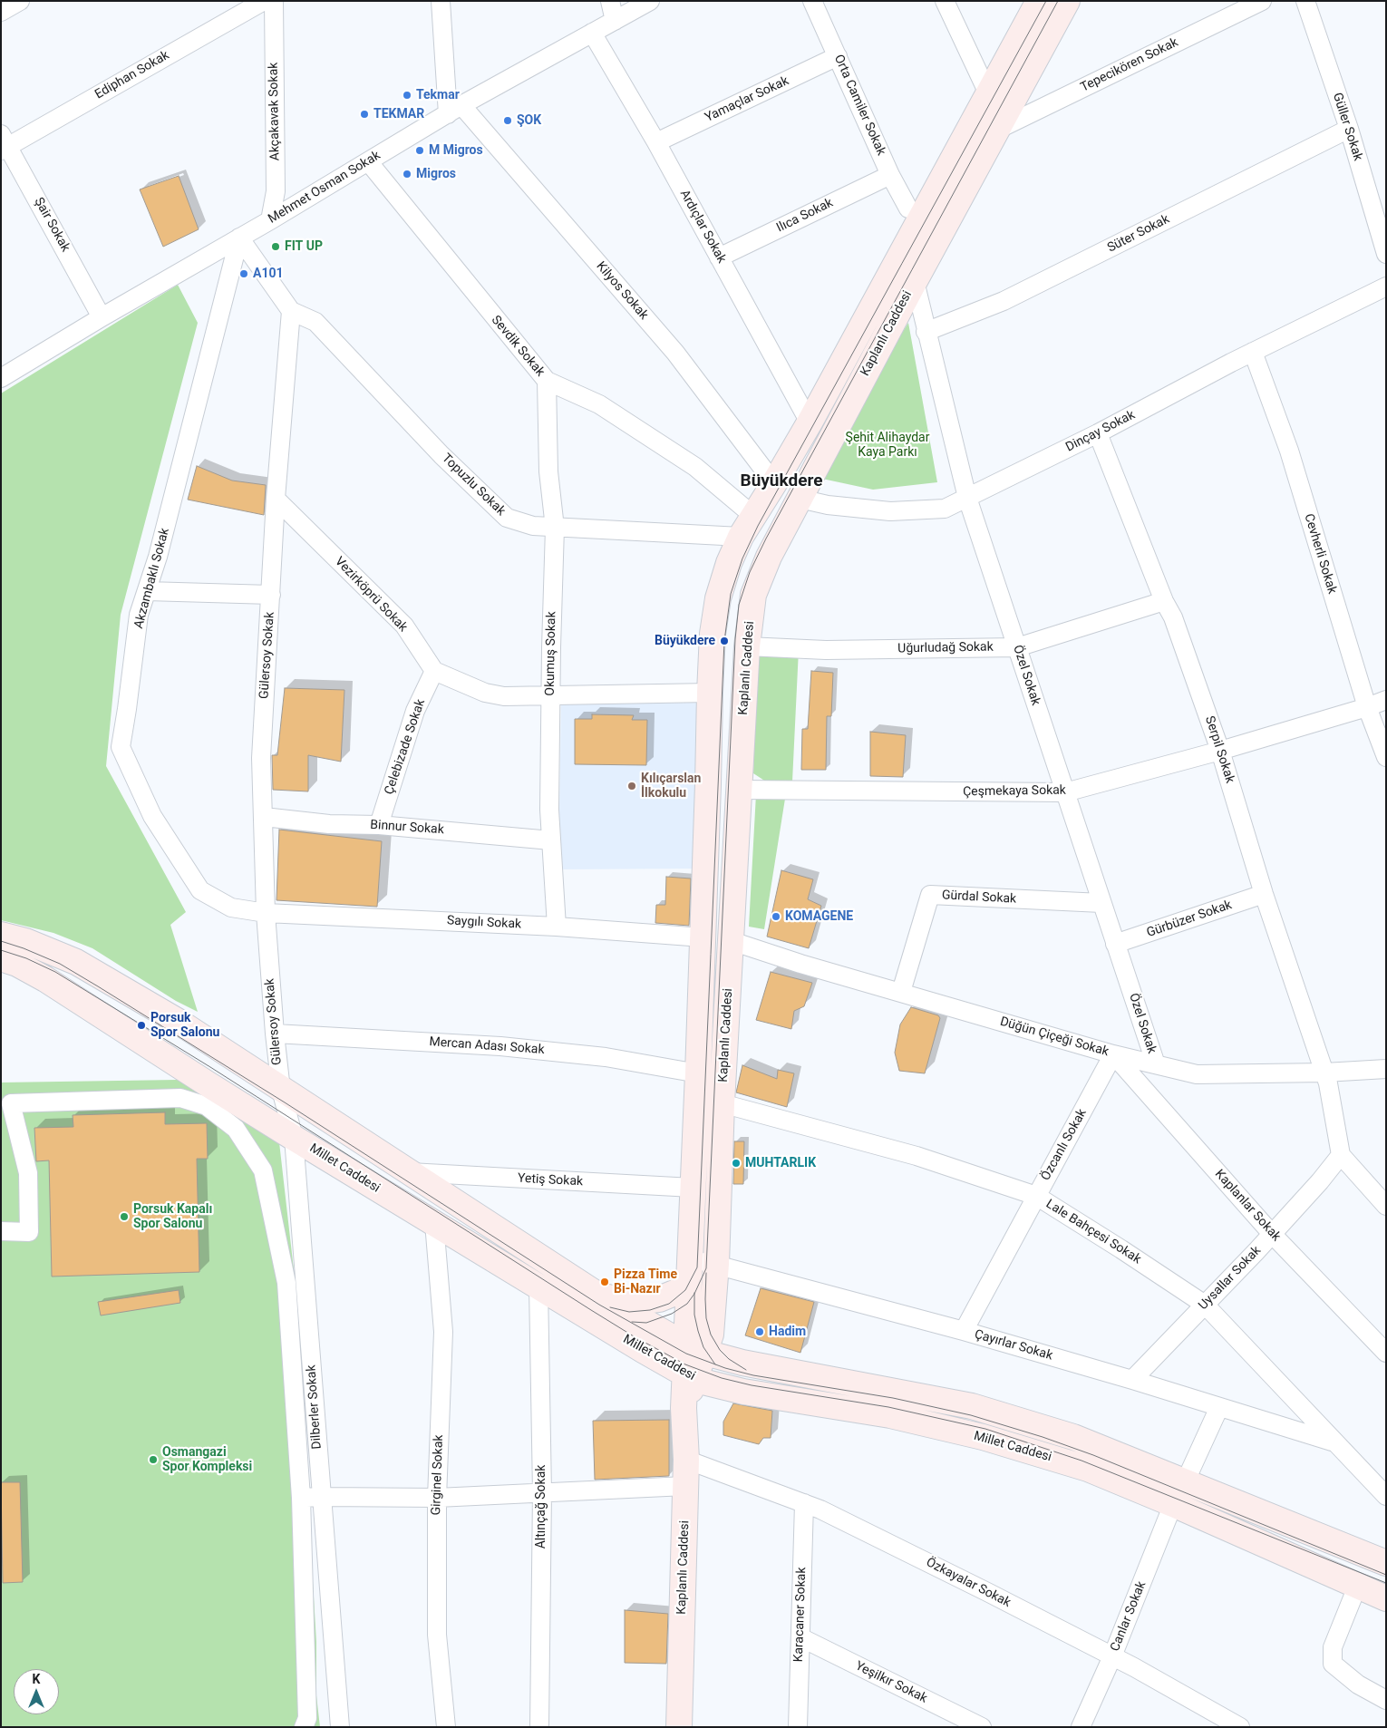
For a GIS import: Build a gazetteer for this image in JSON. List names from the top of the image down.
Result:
{
  "streets": {
    "main road": ["Kaplanlı Caddesi", "Millet Caddesi"],
    "street": [
      "Tepecikören Sokak",
      "Ediphan Sokak",
      "Yamaçlar Sokak",
      "Orta Camiler Sokak",
      "Akçakavak Sokak",
      "Güller Sokak",
      "Mehmet Osman Sokak",
      "Ilıca Sokak",
      "Şair Sokak",
      "Ardıçlar Sokak",
      "Süter Sokak",
      "Kilyos Sokak",
      "Sevdik Sokak",
      "Dinçay Sokak",
      "Topuzlu Sokak",
      "Cevherli Sokak",
      "Akzambaklı Sokak",
      "Vezirköprü Sokak",
      "Uğurludağ Sokak",
      "Okumuş Sokak",
      "Gülersoy Sokak",
      "Özel Sokak",
      "Çelebizade Sokak",
      "Serpil Sokak",
      "Çeşmekaya Sokak",
      "Binnur Sokak",
      "Gürdal Sokak",
      "Gürbüzer Sokak",
      "Saygılı Sokak",
      "Düğün Çiçeği Sokak",
      "Mercan Adası Sokak",
      "Özcanlı Sokak",
      "Yetiş Sokak",
      "Kaplanlar Sokak",
      "Lale Bahçesi Sokak",
      "Uysallar Sokak",
      "Çayırlar Sokak",
      "Dilberler Sokak",
      "Girginel Sokak",
      "Altınçağ Sokak",
      "Özkayalar Sokak",
      "Karacaner Sokak",
      "Canlar Sokak",
      "Yeşilkır Sokak"
    ]
  },
  "crossings": [
    ["Tepecikören Sokak", "Kaplanlı Caddesi"],
    ["Ediphan Sokak", "Şair Sokak"],
    ["Yamaçlar Sokak", "Orta Camiler Sokak"],
    ["Yamaçlar Sokak", "Ardıçlar Sokak"],
    ["Orta Camiler Sokak", "Ilıca Sokak"],
    ["Akçakavak Sokak", "Mehmet Osman Sokak"],
    ["Güller Sokak", "Süter Sokak"],
    ["Mehmet Osman Sokak", "Şair Sokak"],
    ["Mehmet Osman Sokak", "Ardıçlar Sokak"],
    ["Mehmet Osman Sokak", "Kilyos Sokak"],
    ["Mehmet Osman Sokak", "Sevdik Sokak"],
    ["Mehmet Osman Sokak", "Akzambaklı Sokak"],
    ["Ilıca Sokak", "Ardıçlar Sokak"],
    ["Ardıçlar Sokak", "Kaplanlı Caddesi"],
    ["Süter Sokak", "Özel Sokak"],
    ["Kilyos Sokak", "Kaplanlı Caddesi"],
    ["Kaplanlı Caddesi", "Sevdik Sokak"],
    ["Kaplanlı Caddesi", "Dinçay Sokak"],
    ["Kaplanlı Caddesi", "Topuzlu Sokak"],
    ["Kaplanlı Caddesi", "Uğurludağ Sokak"],
    ["Kaplanlı Caddesi", "Özel Sokak"],
    ["Kaplanlı Caddesi", "Çeşmekaya Sokak"],
    ["Kaplanlı Caddesi", "Saygılı Sokak"],
    ["Kaplanlı Caddesi", "Düğün Çiçeği Sokak"],
    ["Kaplanlı Caddesi", "Mercan Adası Sokak"],
    ["Kaplanlı Caddesi", "Millet Caddesi"],
    ["Kaplanlı Caddesi", "Yetiş Sokak"],
    ["Kaplanlı Caddesi", "Lale Bahçesi Sokak"],
    ["Kaplanlı Caddesi", "Çayırlar Sokak"],
    ["Kaplanlı Caddesi", "Özkayalar Sokak"],
    ["Sevdik Sokak", "Okumuş Sokak"],
    ["Dinçay Sokak", "Cevherli Sokak"],
    ["Dinçay Sokak", "Özel Sokak"],
    ["Dinçay Sokak", "Serpil Sokak"],
    ["Topuzlu Sokak", "Okumuş Sokak"],
    ["Topuzlu Sokak", "Gülersoy Sokak"],
    ["Cevherli Sokak", "Çeşmekaya Sokak"],
    ["Akzambaklı Sokak", "Gülersoy Sokak"],
    ["Akzambaklı Sokak", "Saygılı Sokak"],
    ["Vezirköprü Sokak", "Gülersoy Sokak"],
    ["Vezirköprü Sokak", "Çelebizade Sokak"],
    ["Uğurludağ Sokak", "Özel Sokak"],
    ["Uğurludağ Sokak", "Serpil Sokak"],
    ["Okumuş Sokak", "Binnur Sokak"],
    ["Okumuş Sokak", "Saygılı Sokak"],
    ["Gülersoy Sokak", "Binnur Sokak"],
    ["Gülersoy Sokak", "Saygılı Sokak"],
    ["Gülersoy Sokak", "Mercan Adası Sokak"],
    ["Gülersoy Sokak", "Millet Caddesi"],
    ["Gülersoy Sokak", "Dilberler Sokak"],
    ["Özel Sokak", "Çeşmekaya Sokak"],
    ["Özel Sokak", "Gürdal Sokak"],
    ["Özel Sokak", "Gürbüzer Sokak"],
    ["Özel Sokak", "Düğün Çiçeği Sokak"],
    ["Çelebizade Sokak", "Binnur Sokak"],
    ["Serpil Sokak", "Çeşmekaya Sokak"],
    ["Serpil Sokak", "Gürbüzer Sokak"],
    ["Serpil Sokak", "Düğün Çiçeği Sokak"],
    ["Gürdal Sokak", "Düğün Çiçeği Sokak"],
    ["Düğün Çiçeği Sokak", "Özcanlı Sokak"],
    ["Düğün Çiçeği Sokak", "Kaplanlar Sokak"],
    ["Özcanlı Sokak", "Kaplanlar Sokak"],
    ["Özcanlı Sokak", "Lale Bahçesi Sokak"],
    ["Özcanlı Sokak", "Çayırlar Sokak"],
    ["Millet Caddesi", "Yetiş Sokak"],
    ["Millet Caddesi", "Çayırlar Sokak"],
    ["Millet Caddesi", "Dilberler Sokak"],
    ["Millet Caddesi", "Girginel Sokak"],
    ["Millet Caddesi", "Altınçağ Sokak"],
    ["Millet Caddesi", "Canlar Sokak"],
    ["Kaplanlar Sokak", "Uysallar Sokak"],
    ["Lale Bahçesi Sokak", "Uysallar Sokak"],
    ["Lale Bahçesi Sokak", "Çayırlar Sokak"],
    ["Uysallar Sokak", "Çayırlar Sokak"],
    ["Özkayalar Sokak", "Karacaner Sokak"],
    ["Özkayalar Sokak", "Canlar Sokak"],
    ["Karacaner Sokak", "Yeşilkır Sokak"]
  ],
  "districts": ["Büyükdere"],
  "parks": ["Şehit Alihaydar Kaya Parkı"],
  "places": [
    "Tekmar",
    "TEKMAR",
    "ŞOK",
    "M Migros",
    "Migros",
    "FIT UP",
    "A101",
    "Büyükdere",
    "Kılıçarslan İlkokulu",
    "KOMAGENE",
    "Porsuk Spor Salonu",
    "MUHTARLIK",
    "Porsuk Kapalı Spor Salonu",
    "Pizza Time Bi-Nazır",
    "Hadim",
    "Osmangazi Spor Kompleksi"
  ],
  "north": "top"
}
